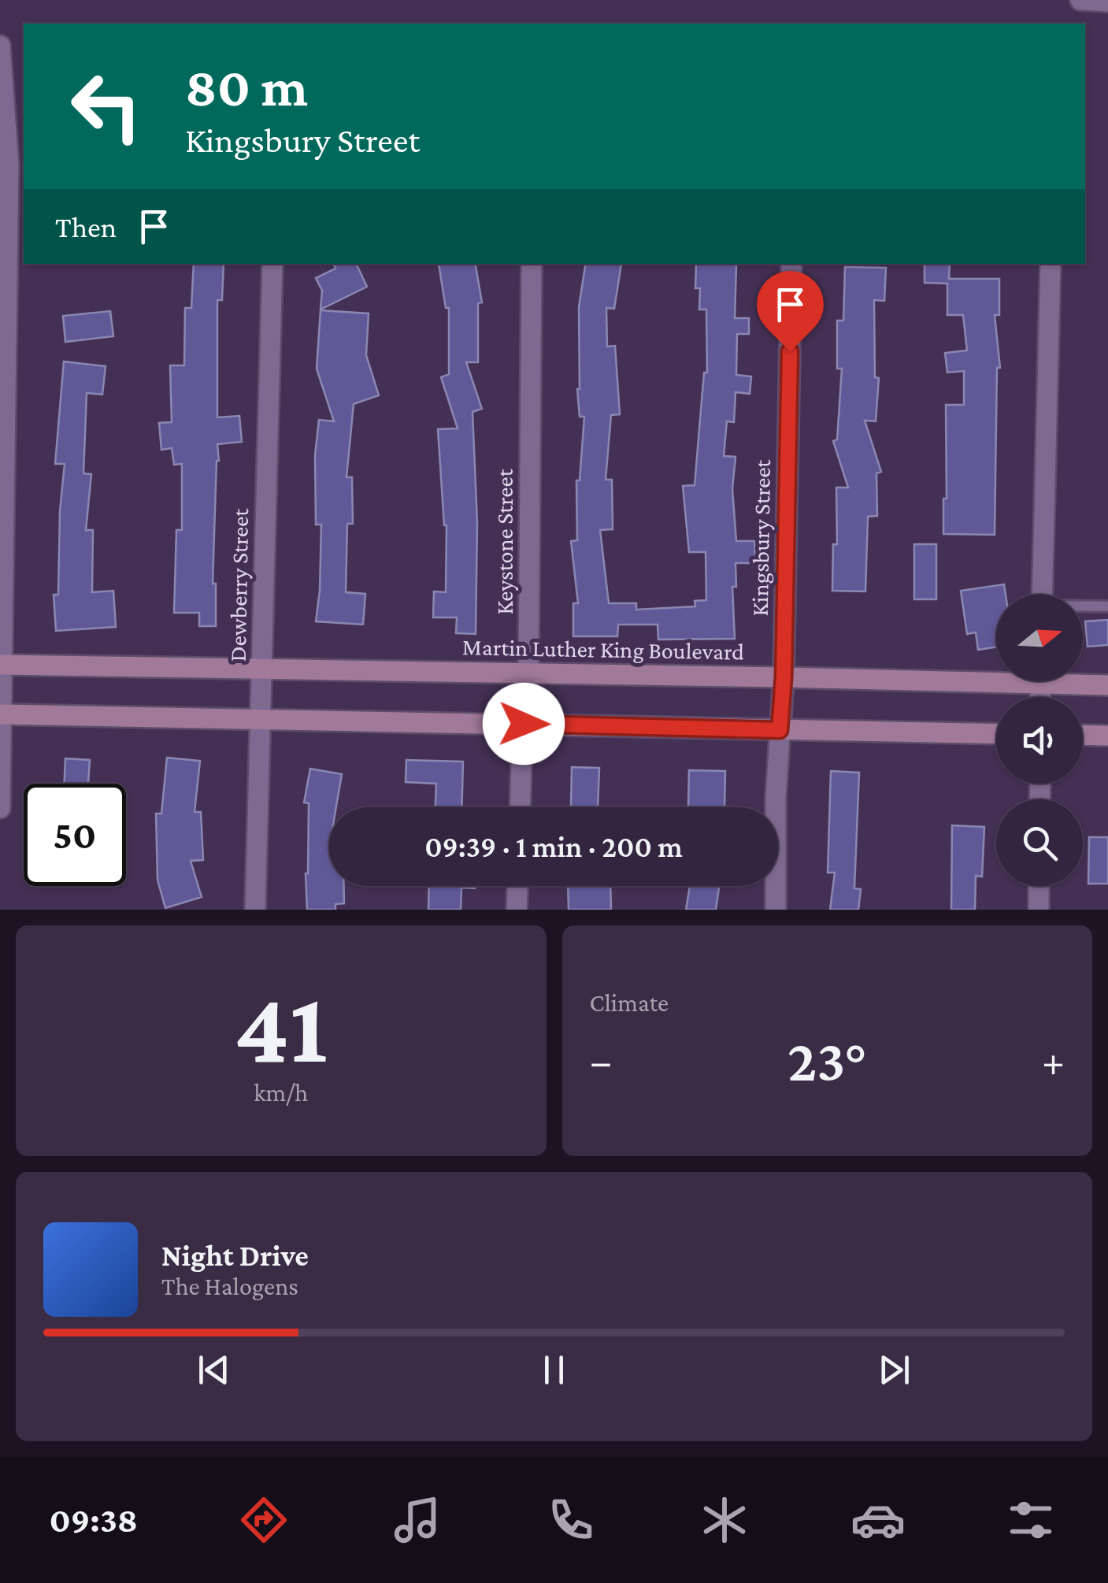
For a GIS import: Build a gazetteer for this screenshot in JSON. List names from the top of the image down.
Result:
{
  "streets": {
    "main road": ["Martin Luther King Boulevard"],
    "street": ["Kingsbury Street", "Keystone Street", "Dewberry Street"]
  },
  "crossings": [
    ["Kingsbury Street", "Martin Luther King Boulevard"],
    ["Keystone Street", "Martin Luther King Boulevard"],
    ["Dewberry Street", "Martin Luther King Boulevard"]
  ],
  "north": "right",
  "page": {
    "turn": ["80 m", "Kingsbury Street"],
    "then": "Then",
    "limit": "50",
    "trip": "09:39 · 1 min · 200 m",
    "tile": [
      ["41", "km/h"],
      "Climate"
    ],
    "heat": ["−", "23°", "+"],
    "song": ["Night Drive", "The Halogens"],
    "tabs": "09:38"
  }
}
